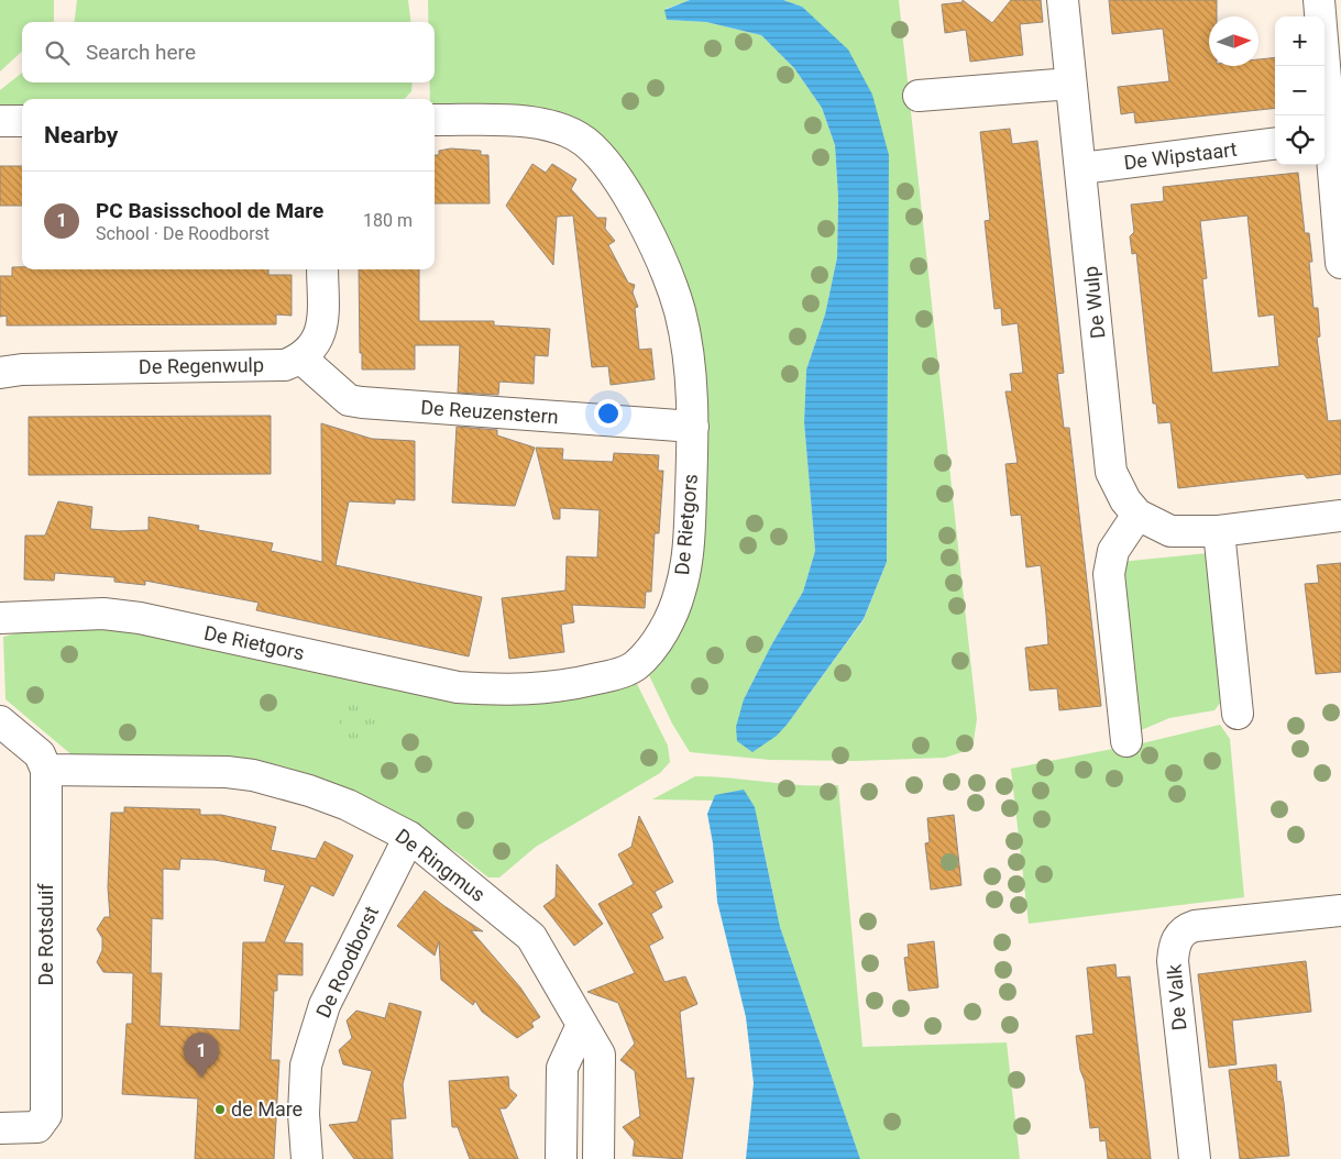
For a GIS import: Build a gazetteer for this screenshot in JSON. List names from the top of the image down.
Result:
{
  "streets": {
    "street": [
      "De Wipstaart",
      "De Wulp",
      "De Regenwulp",
      "De Reuzenstern",
      "De Rietgors",
      "De Ringmus",
      "De Rotsduif",
      "De Roodborst",
      "De Valk"
    ]
  },
  "crossings": [
    ["De Wipstaart", "De Wulp"],
    ["De Regenwulp", "De Reuzenstern"],
    ["De Reuzenstern", "De Rietgors"],
    ["De Ringmus", "De Rotsduif"],
    ["De Ringmus", "De Roodborst"]
  ],
  "places": ["de Mare"],
  "north": "right",
  "page": {
    "map_buttons": ["+", "−"],
    "search": "Search here",
    "heading": "Nearby",
    "list": [
      {
        "mark": "1",
        "name": "PC Basisschool de Mare",
        "note": "School · De Roodborst",
        "value": "180 m"
      }
    ],
    "pins": "1"
  }
}
